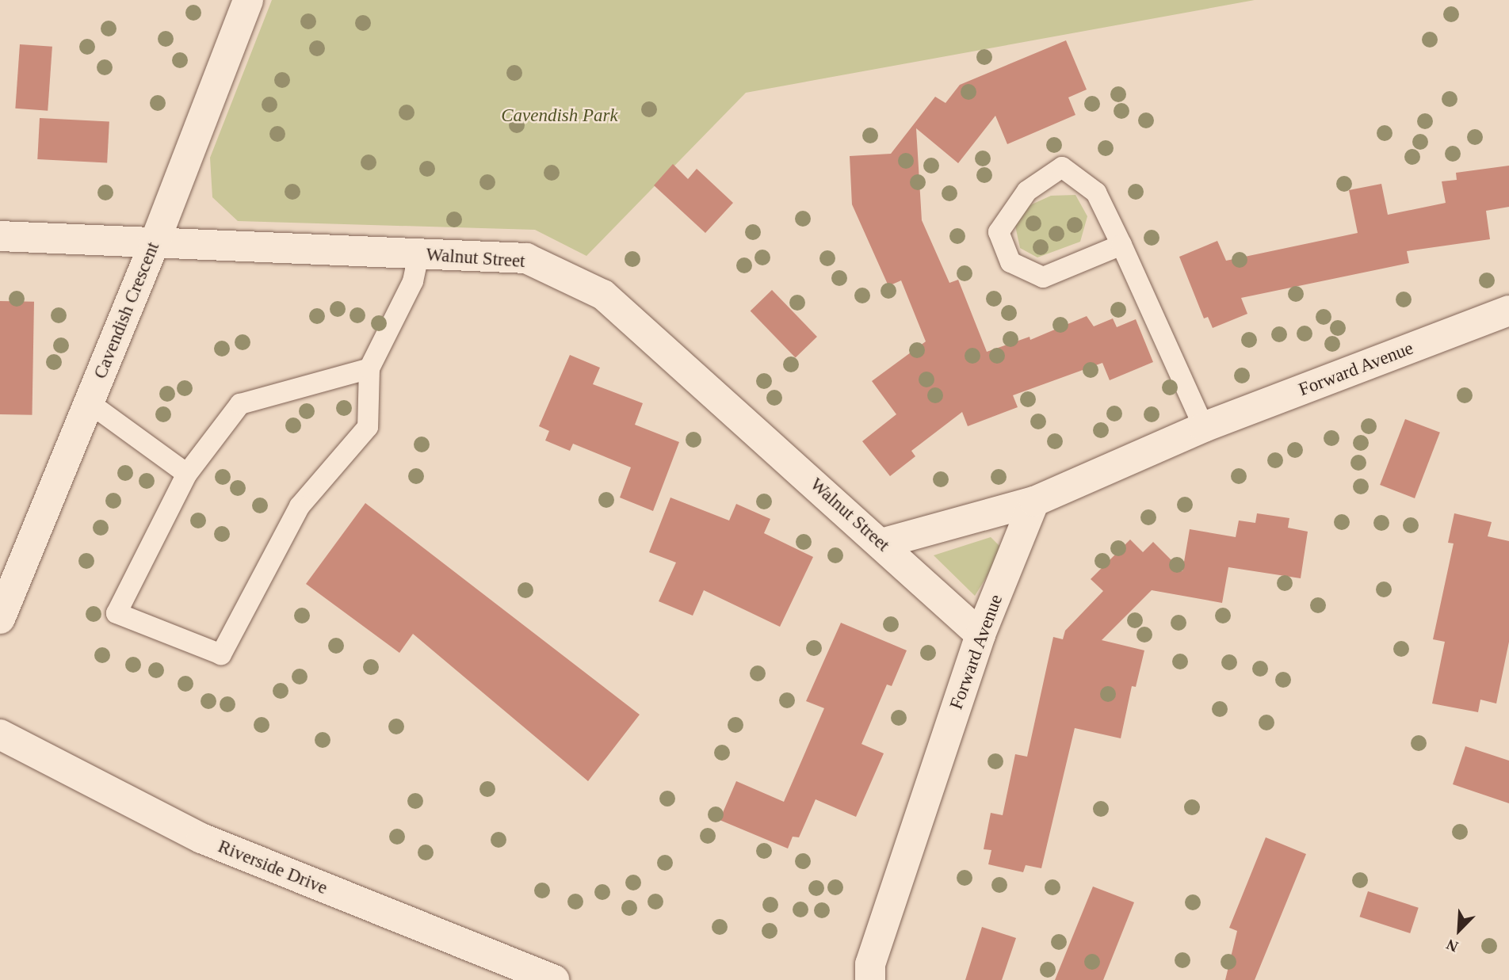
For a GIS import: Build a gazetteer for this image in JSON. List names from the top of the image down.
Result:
{
  "streets": {
    "street": [
      "Walnut Street",
      "Cavendish Crescent",
      "Forward Avenue",
      "Riverside Drive"
    ]
  },
  "crossings": [
    ["Walnut Street", "Cavendish Crescent"],
    ["Walnut Street", "Forward Avenue"]
  ],
  "parks": ["Cavendish Park"],
  "north": "bottom left"
}
